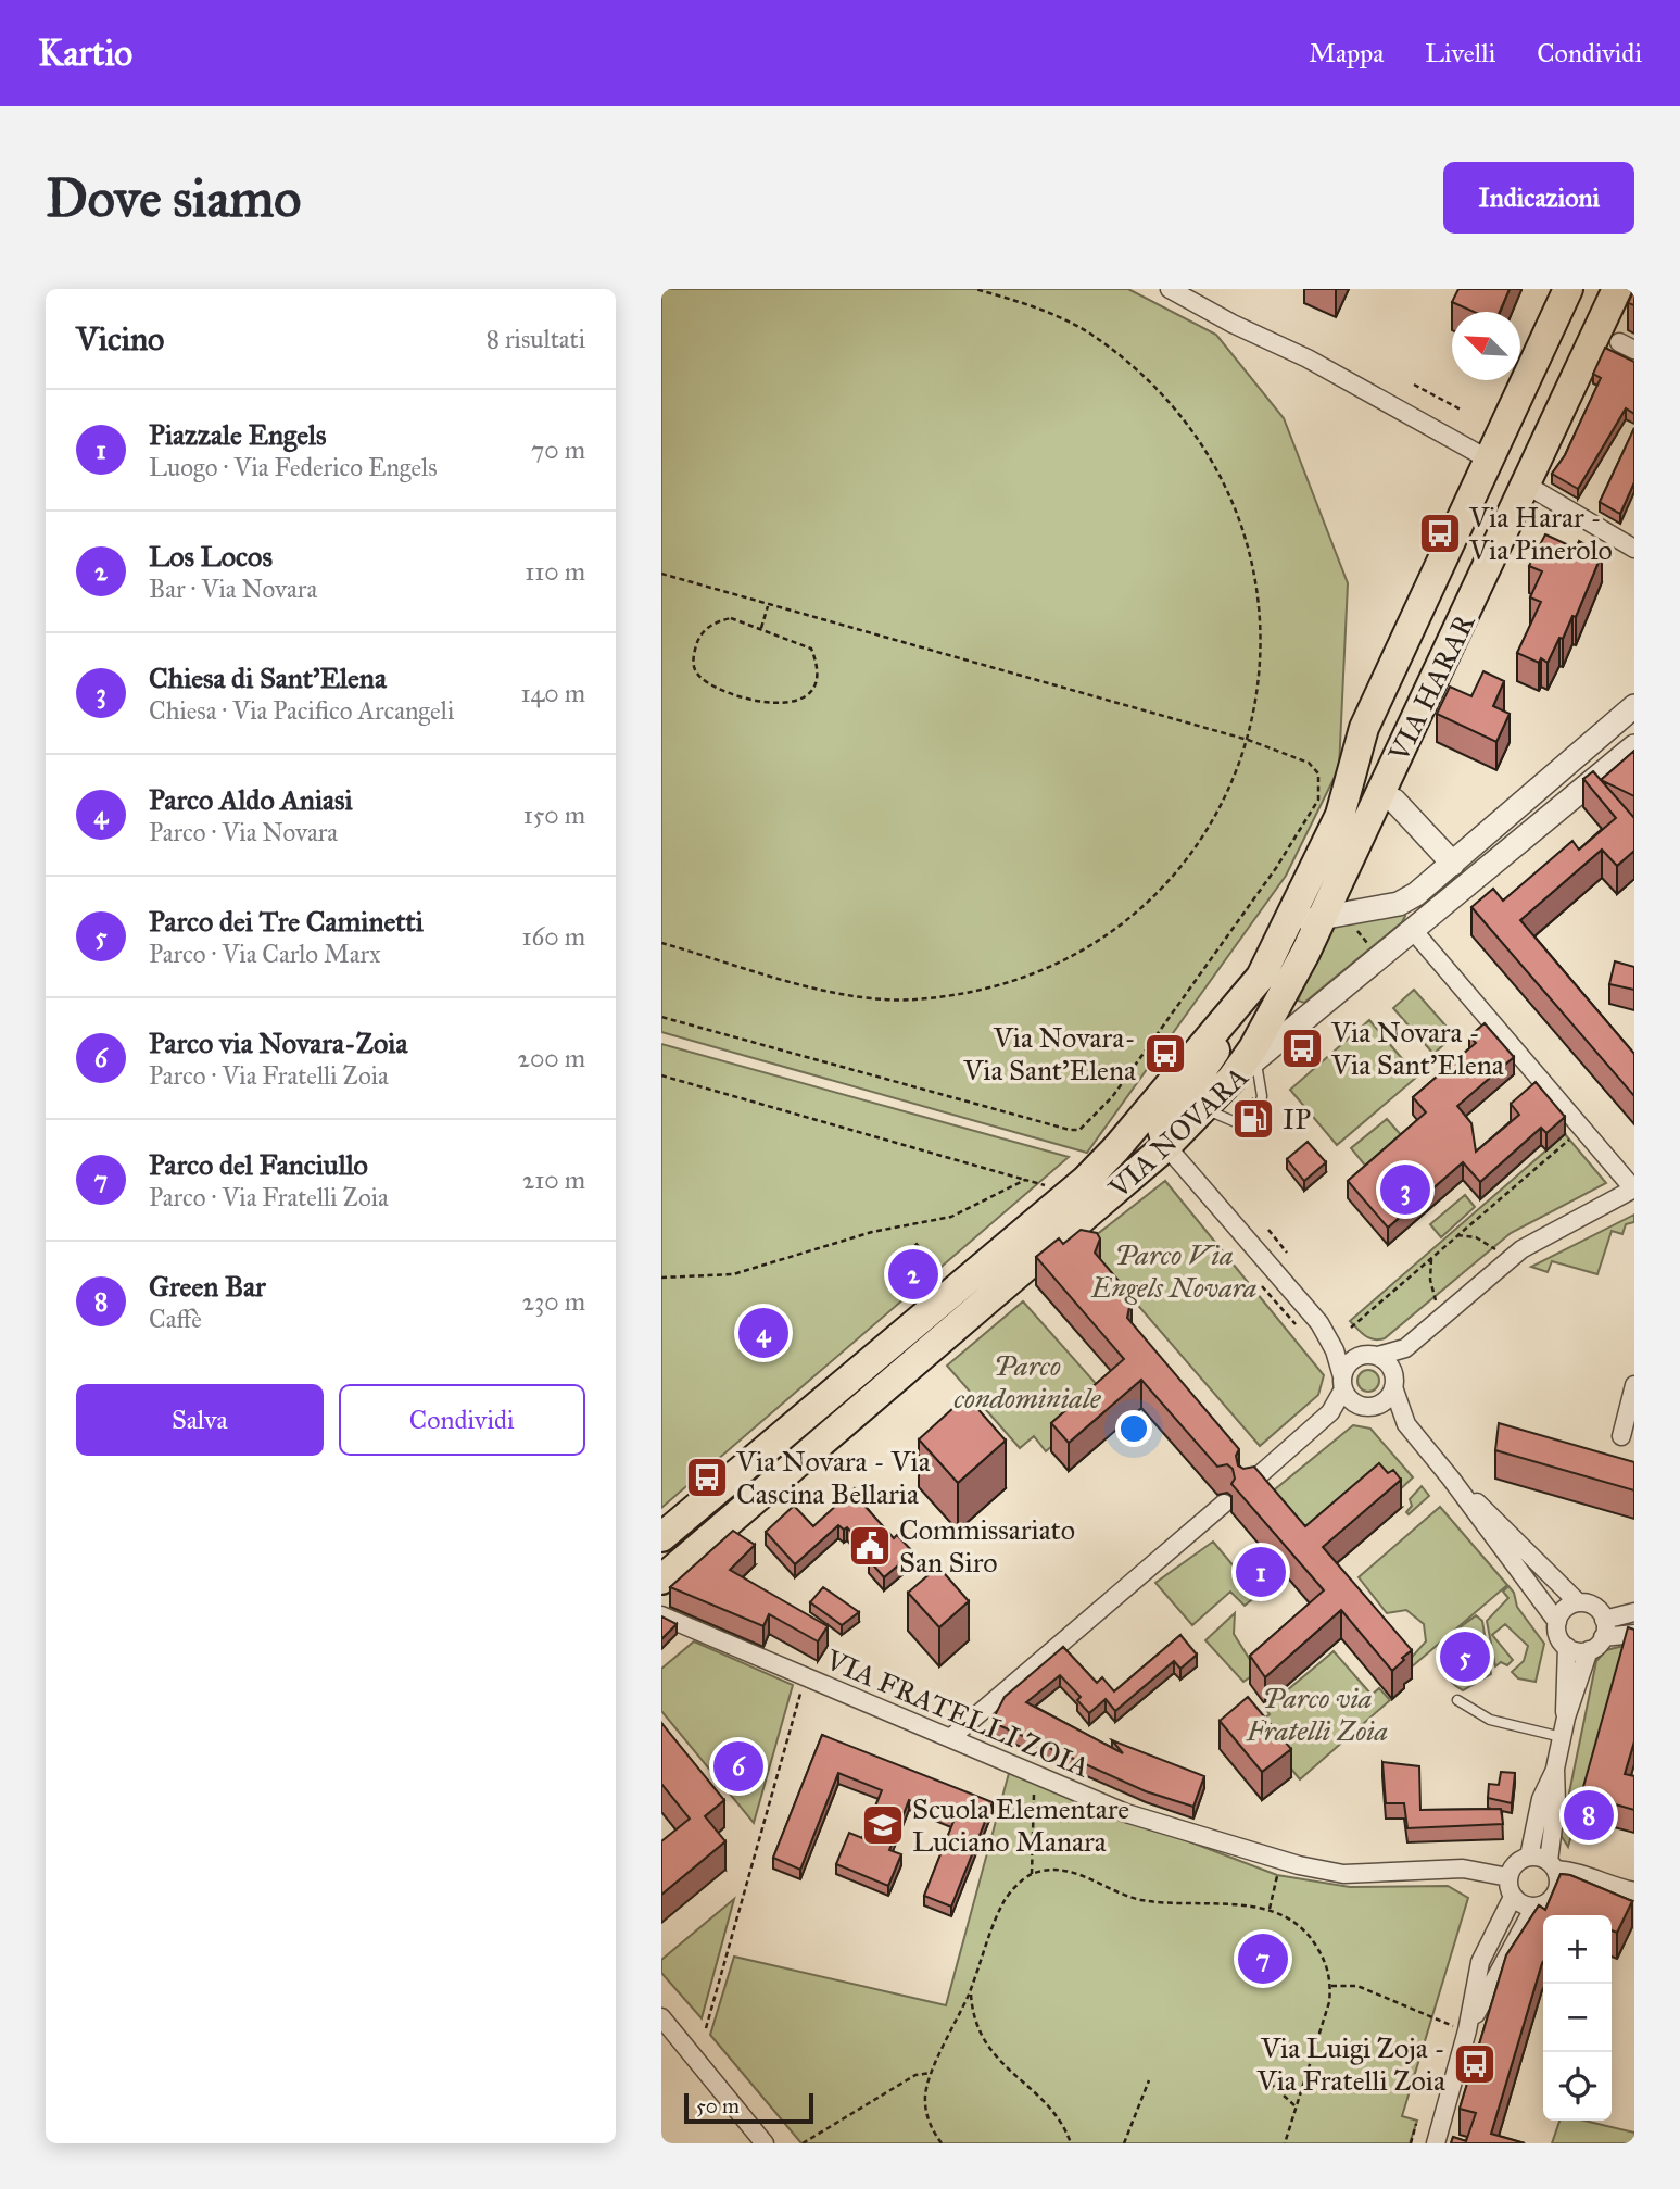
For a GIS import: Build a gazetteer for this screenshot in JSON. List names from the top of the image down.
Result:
{
  "streets": {
    "main road": ["VIA HARAR", "VIA NOVARA"],
    "street": ["VIA FRATELLI ZOIA"]
  },
  "crossings": [
    ["VIA HARAR", "VIA NOVARA"]
  ],
  "parks": ["Parco Via Engels Novara", "Parco condominiale", "Parco via Fratelli Zoia"],
  "places": {
    "bus stop": [
      "Via Harar - Via Pinerolo",
      "Via Novara - Via Sant'Elena",
      "Via Novara- Via Sant'Elena",
      "Via Novara - Via Cascina Bellaria",
      "Via Luigi Zoja - Via Fratelli Zoia"
    ],
    "fuel station": ["IP"],
    "public building": ["Commissariato San Siro"],
    "school or university": ["Scuola Elementare Luciano Manara"]
  },
  "scale_bar": "50 m",
  "north": "top left",
  "page": {
    "header": "Kartio",
    "nav": ["Mappa", "Livelli", "Condividi"],
    "buttons": [
      "Indicazioni",
      ["Salva", "Condividi"]
    ],
    "title": "Dove siamo",
    "heading": ["Vicino", "8 risultati"],
    "list": [
      {
        "mark": "1",
        "name": "Piazzale Engels",
        "note": "Luogo · Via Federico Engels",
        "value": "70 m"
      },
      {
        "mark": "2",
        "name": "Los Locos",
        "note": "Bar · Via Novara",
        "value": "110 m"
      },
      {
        "mark": "3",
        "name": "Chiesa di Sant'Elena",
        "note": "Chiesa · Via Pacifico Arcangeli",
        "value": "140 m"
      },
      {
        "mark": "4",
        "name": "Parco Aldo Aniasi",
        "note": "Parco · Via Novara",
        "value": "150 m"
      },
      {
        "mark": "5",
        "name": "Parco dei Tre Caminetti",
        "note": "Parco · Via Carlo Marx",
        "value": "160 m"
      },
      {
        "mark": "6",
        "name": "Parco via Novara-Zoia",
        "note": "Parco · Via Fratelli Zoia",
        "value": "200 m"
      },
      {
        "mark": "7",
        "name": "Parco del Fanciullo",
        "note": "Parco · Via Fratelli Zoia",
        "value": "210 m"
      },
      {
        "mark": "8",
        "name": "Green Bar",
        "note": "Caffè",
        "value": "230 m"
      }
    ],
    "pins": [
      "3",
      "2",
      "4",
      "1",
      "5",
      "6",
      "8",
      "7"
    ],
    "map_buttons": ["+", "−"],
    "scale": "50 m"
  }
}
